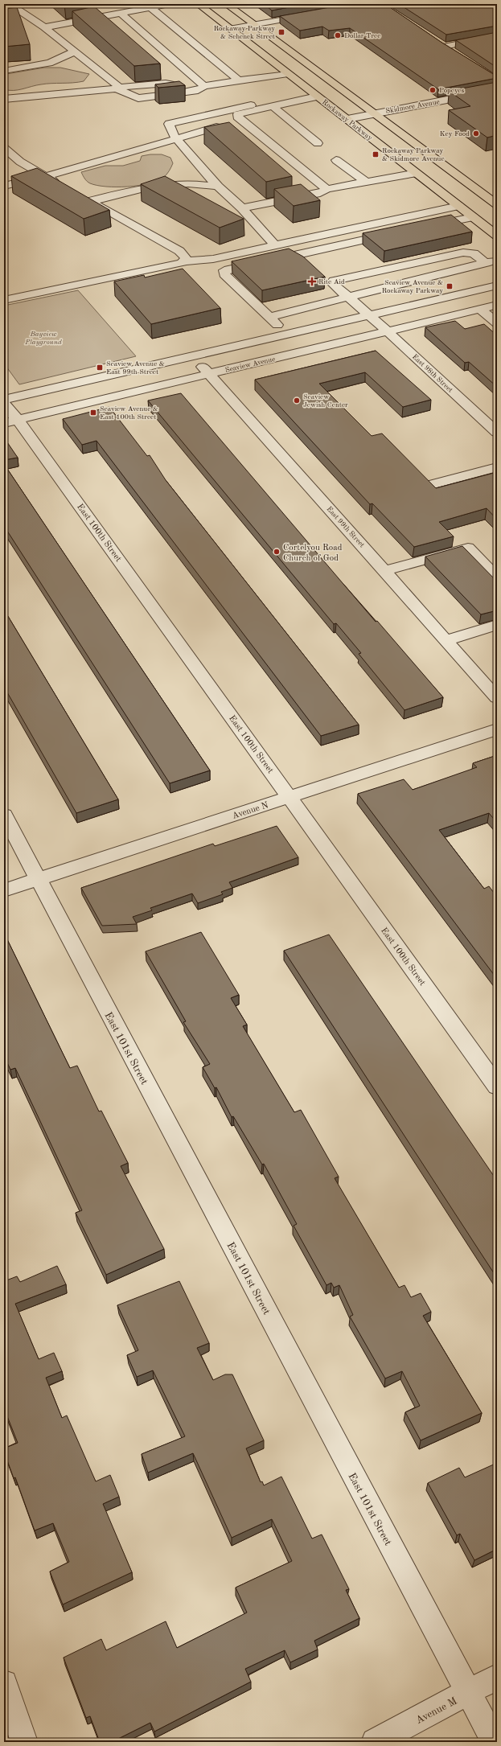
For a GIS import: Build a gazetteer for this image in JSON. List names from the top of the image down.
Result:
{
  "streets": {
    "main road": ["Rockaway Parkway"],
    "street": [
      "Skidmore Avenue",
      "Seaview Avenue",
      "East 98th Street",
      "East 99th Street",
      "East 100th Street",
      "Avenue N",
      "East 101st Street",
      "Avenue M"
    ]
  },
  "crossings": [
    ["Skidmore Avenue", "Rockaway Parkway"],
    ["Seaview Avenue", "East 98th Street"],
    ["Seaview Avenue", "East 99th Street"],
    ["Seaview Avenue", "East 100th Street"],
    ["East 100th Street", "Avenue N"],
    ["Avenue N", "East 101st Street"],
    ["East 101st Street", "Avenue M"]
  ],
  "parks": ["Bayview Playground"],
  "places": {
    "transit": [
      "Rockaway Parkway & Schenck Street",
      "Rockaway Parkway & Skidmore Avenue",
      "Seaview Avenue & Rockaway Parkway",
      "Seaview Avenue & East 99th Street",
      "Seaview Avenue & East 100th Street"
    ],
    "other": [
      "Dollar Tree",
      "Popeyes",
      "Key Food",
      "Seaview Jewish Center",
      "Cortelyou Road Church of God"
    ],
    "health": ["Rite Aid"]
  }
}
